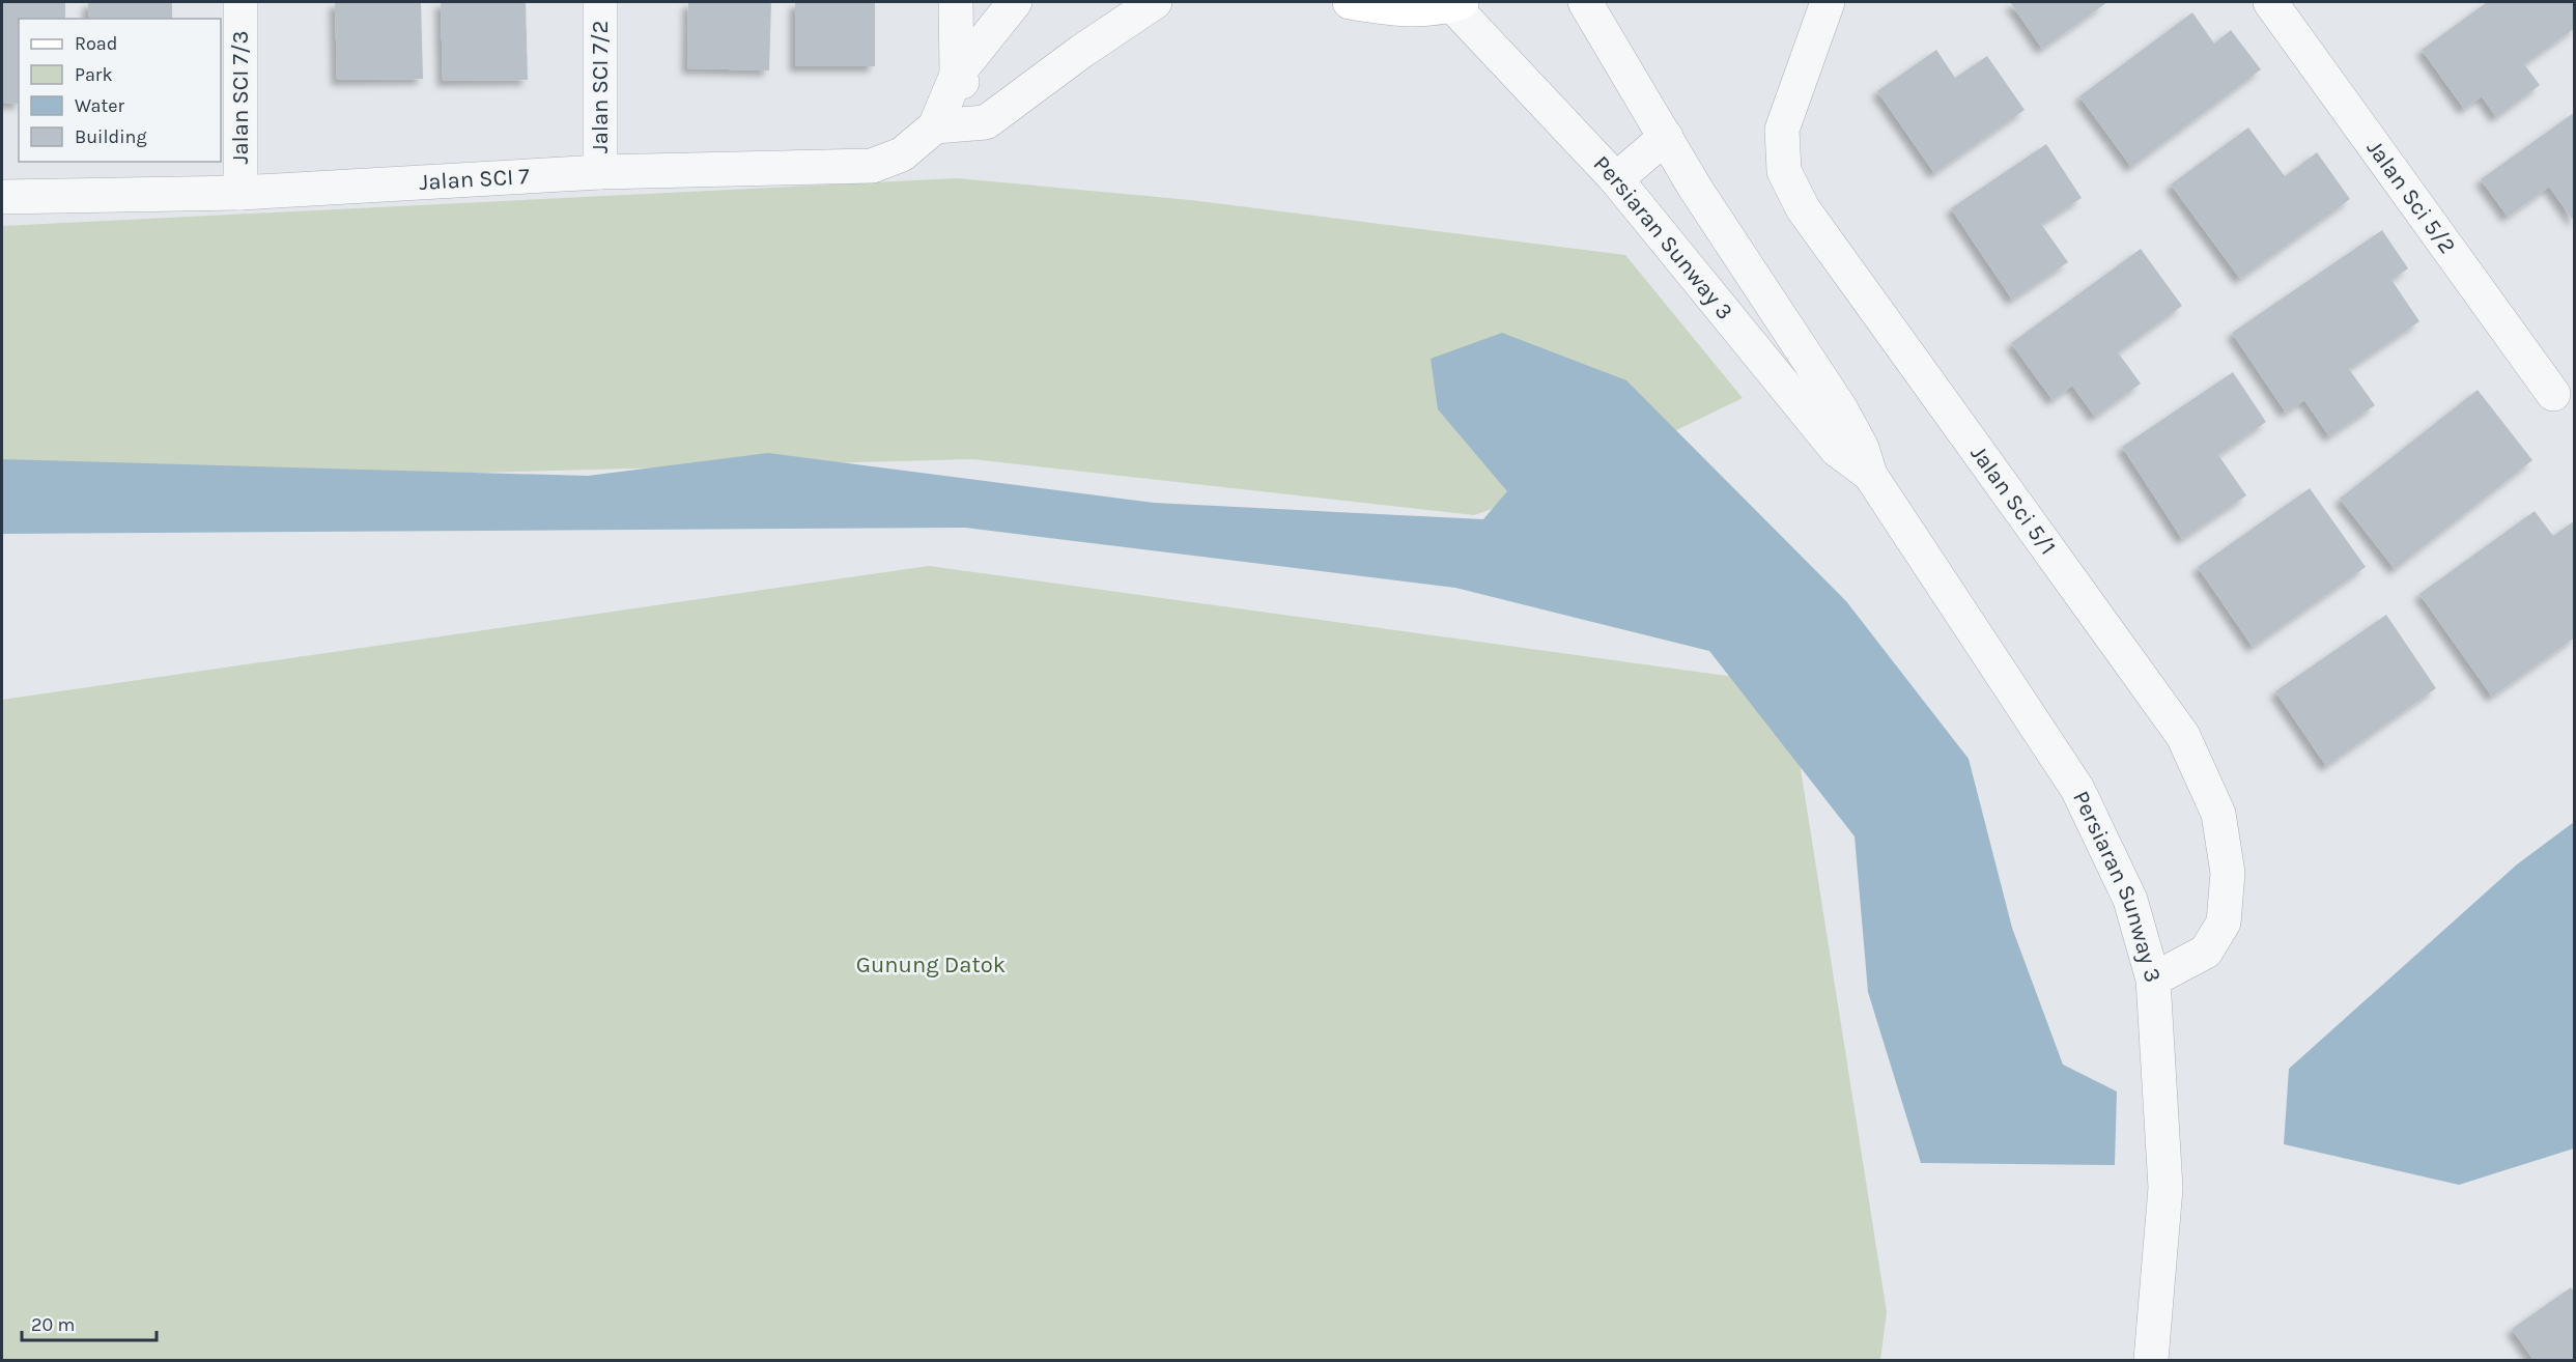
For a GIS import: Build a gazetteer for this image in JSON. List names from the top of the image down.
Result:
{
  "streets": {
    "street": [
      "Jalan SCI 7/2",
      "Jalan SCI 7/3",
      "Jalan SCI 7",
      "Jalan Sci 5/2",
      "Persiaran Sunway 3",
      "Jalan Sci 5/1"
    ]
  },
  "crossings": [
    ["Jalan SCI 7/2", "Jalan SCI 7"],
    ["Jalan SCI 7/3", "Jalan SCI 7"],
    ["Persiaran Sunway 3", "Jalan Sci 5/1"]
  ],
  "parks": ["Gunung Datok"],
  "legend": [
    "Road",
    "Park",
    "Water",
    "Building"
  ],
  "scale_bar": "20 m"
}
